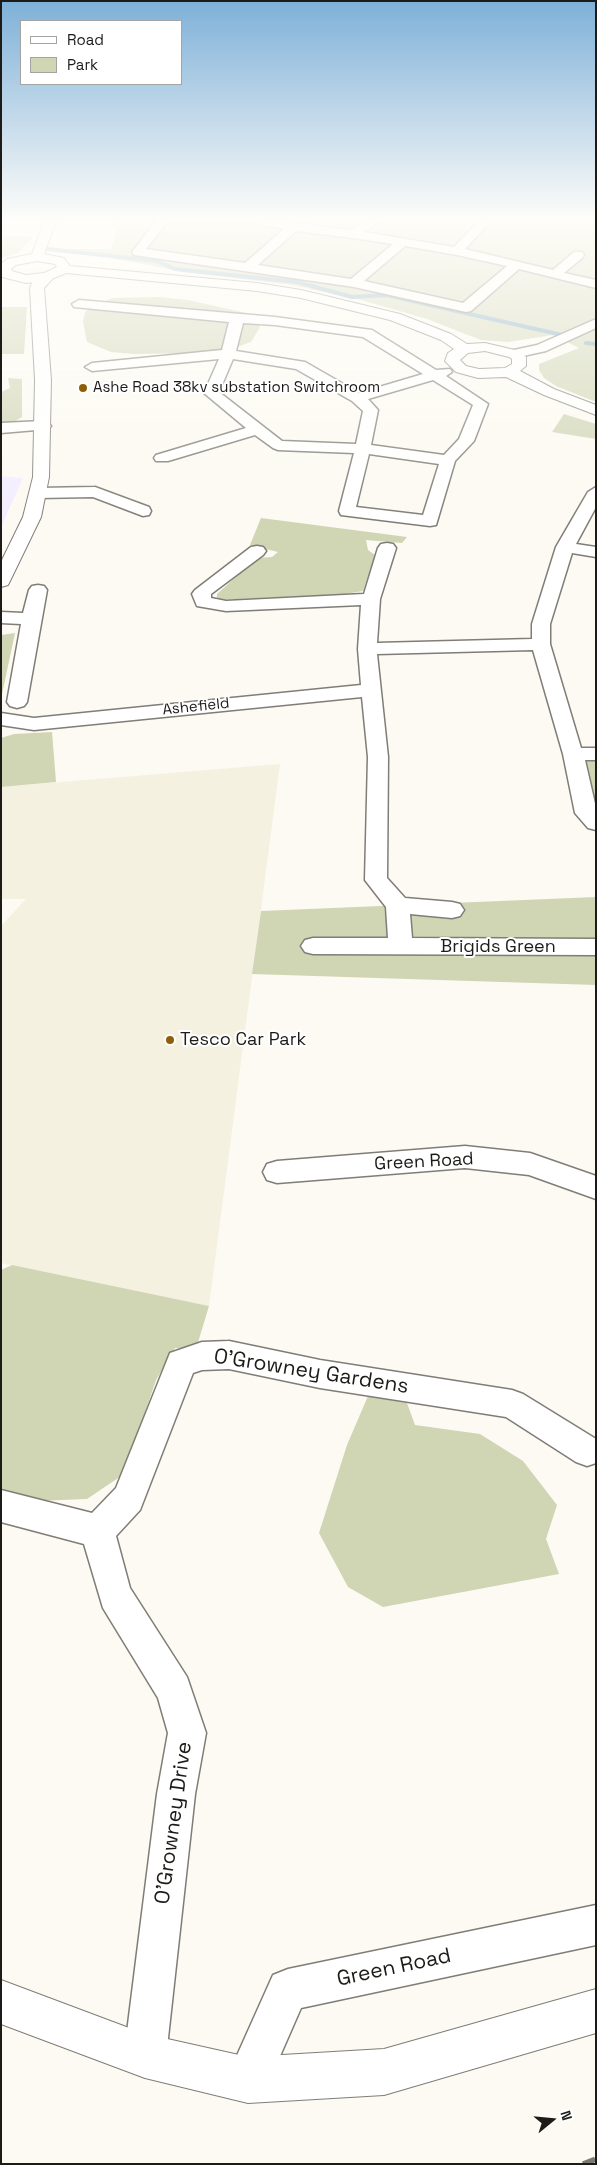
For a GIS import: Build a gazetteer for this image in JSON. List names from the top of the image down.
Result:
{
  "streets": {
    "street": [
      "Ashefield",
      "Brigids Green",
      "Green Road",
      "O'Growney Gardens",
      "O'Growney Drive"
    ]
  },
  "crossings": [
    ["O'Growney Gardens", "O'Growney Drive"]
  ],
  "places": ["Ashe Road 38kv substation Switchroom", "Tesco Car Park"],
  "legend": ["Road", "Park"],
  "north": "right"
}
